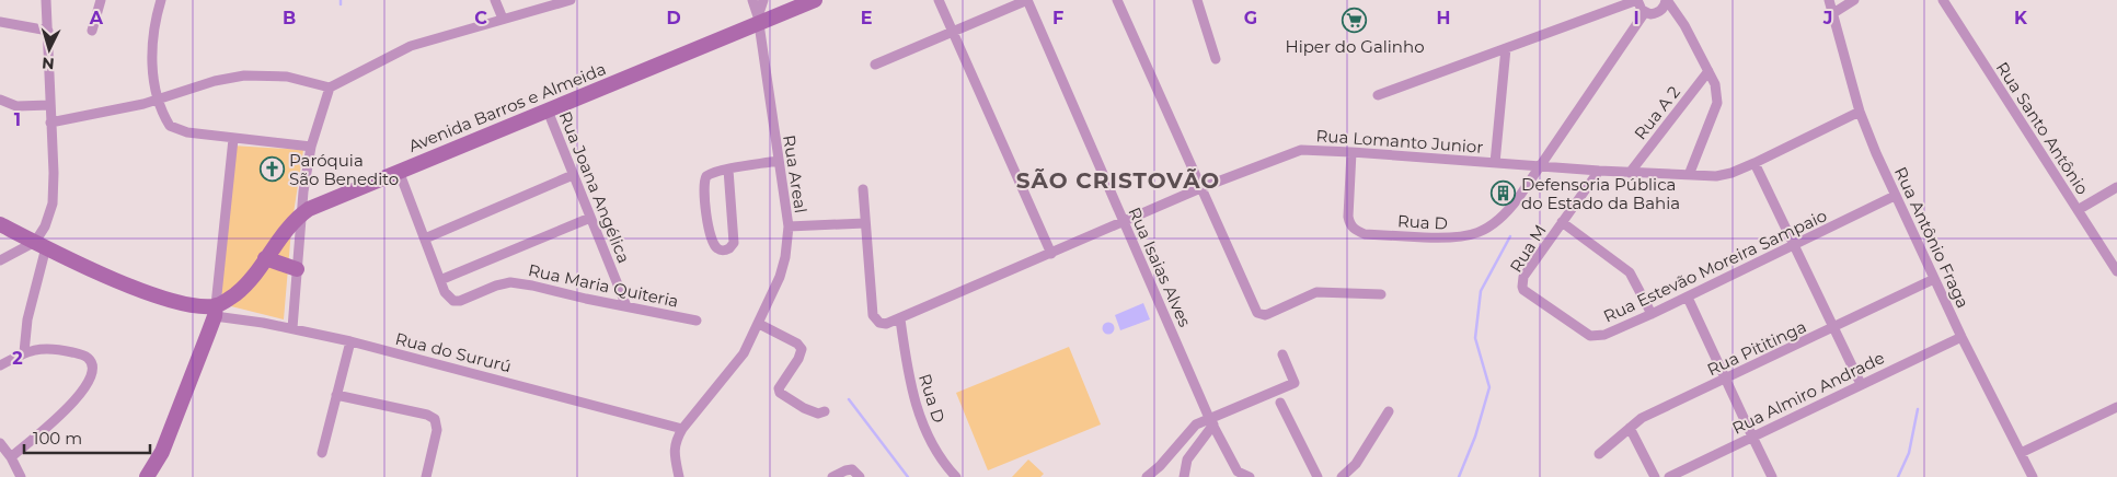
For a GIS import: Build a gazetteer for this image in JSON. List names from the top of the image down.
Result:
{
  "streets": {
    "street": [
      "Avenida Barros e Almeida",
      "Rua A 2",
      "Rua Santo Antônio",
      "Rua Lomanto Junior",
      "Rua Areal",
      "Rua Joana Angélica",
      "Rua D",
      "Rua Antônio Fraga",
      "Rua M",
      "Rua Estevão Moreira Sampaio",
      "Rua Isaias Alves",
      "Rua Maria Quiteria",
      "Rua Pititinga",
      "Rua do Sururú",
      "Rua Almiro Andrade"
    ]
  },
  "crossings": [
    ["Avenida Barros e Almeida", "Rua Areal"],
    ["Avenida Barros e Almeida", "Rua Joana Angélica"],
    ["Avenida Barros e Almeida", "Rua Maria Quiteria"],
    ["Avenida Barros e Almeida", "Rua do Sururú"],
    ["Rua A 2", "Rua Lomanto Junior"],
    ["Rua Lomanto Junior", "Rua D"],
    ["Rua Lomanto Junior", "Rua Antônio Fraga"],
    ["Rua Lomanto Junior", "Rua M"],
    ["Rua Lomanto Junior", "Rua Isaias Alves"],
    ["Rua Areal", "Rua do Sururú"],
    ["Rua Joana Angélica", "Rua Maria Quiteria"],
    ["Rua Antônio Fraga", "Rua Estevão Moreira Sampaio"],
    ["Rua Antônio Fraga", "Rua Pititinga"],
    ["Rua Antônio Fraga", "Rua Almiro Andrade"],
    ["Rua M", "Rua Estevão Moreira Sampaio"]
  ],
  "districts": ["SÃO CRISTOVÃO"],
  "places": {
    "supermarket": ["Hiper do Galinho"],
    "church": ["Paróquia São Benedito"],
    "building": ["Defensoria Pública do Estado da Bahia"]
  },
  "scale_bar": "100 m",
  "north": "bottom",
  "grid": {
    "columns": [
      "A",
      "B",
      "C",
      "D",
      "E",
      "F",
      "G",
      "H",
      "I",
      "J",
      "K"
    ],
    "rows": ["1", "2"]
  }
}
